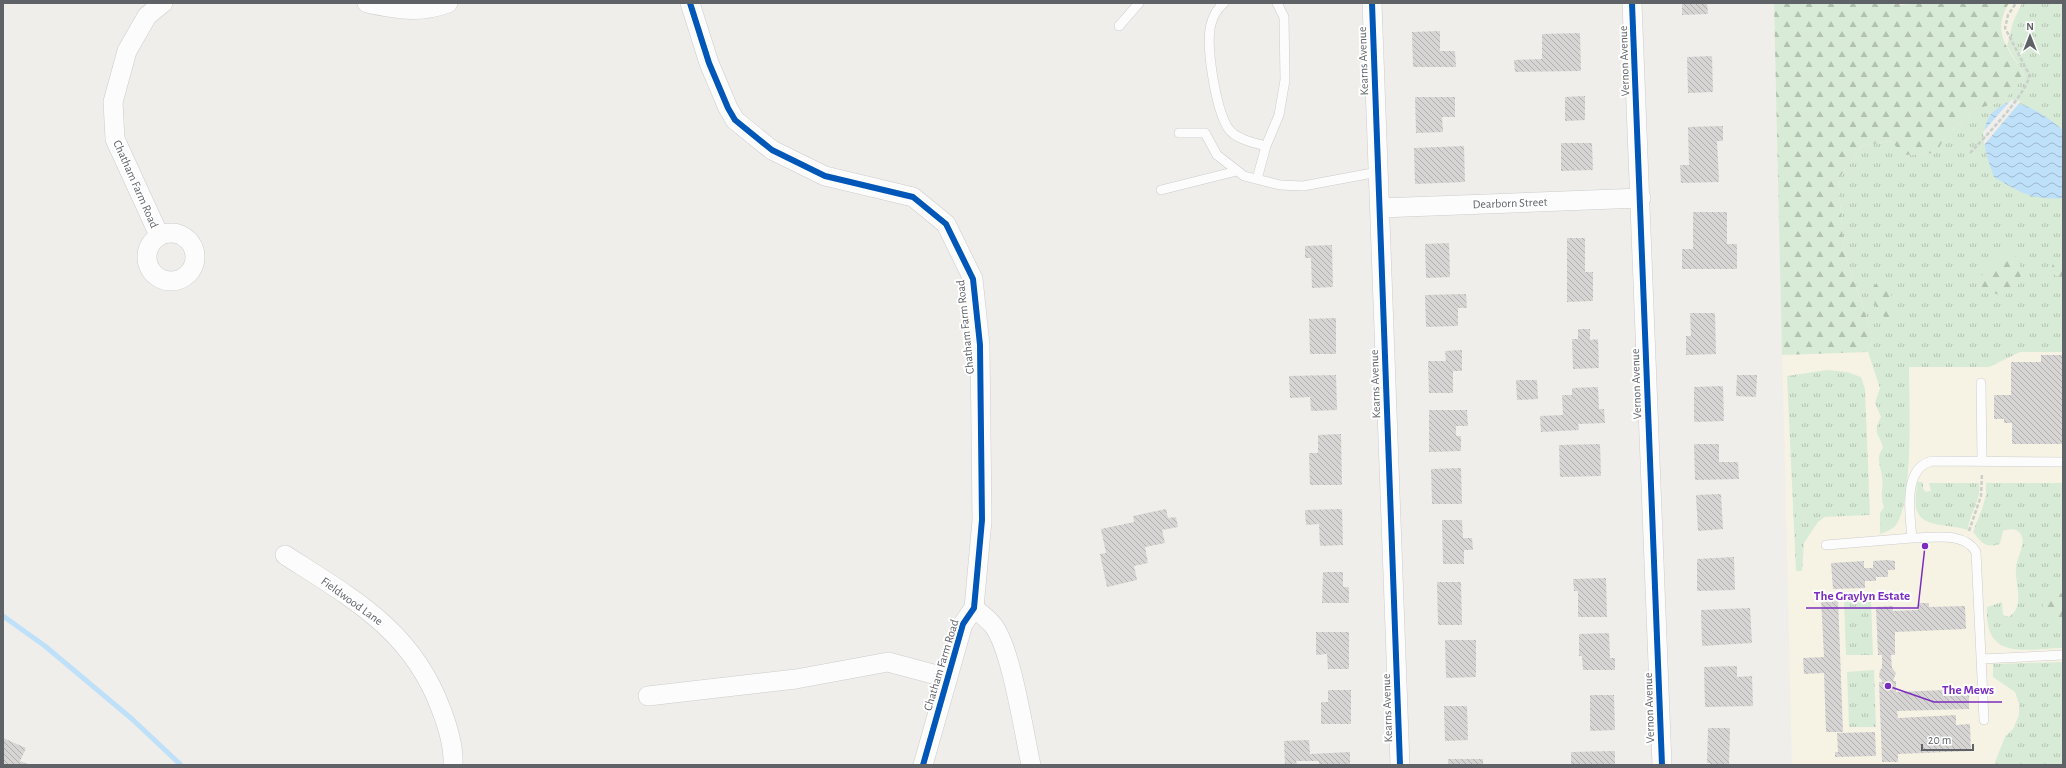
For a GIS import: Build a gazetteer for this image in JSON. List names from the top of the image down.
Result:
{
  "streets": {
    "street": [
      "Kearns Avenue",
      "Vernon Avenue",
      "Chatham Farm Road",
      "Dearborn Street",
      "Fieldwood Lane"
    ]
  },
  "crossings": [
    ["Kearns Avenue", "Dearborn Street"],
    ["Vernon Avenue", "Dearborn Street"]
  ],
  "places": ["The Graylyn Estate", "The Mews"],
  "scale_bar": "20 m",
  "north": "top"
}
